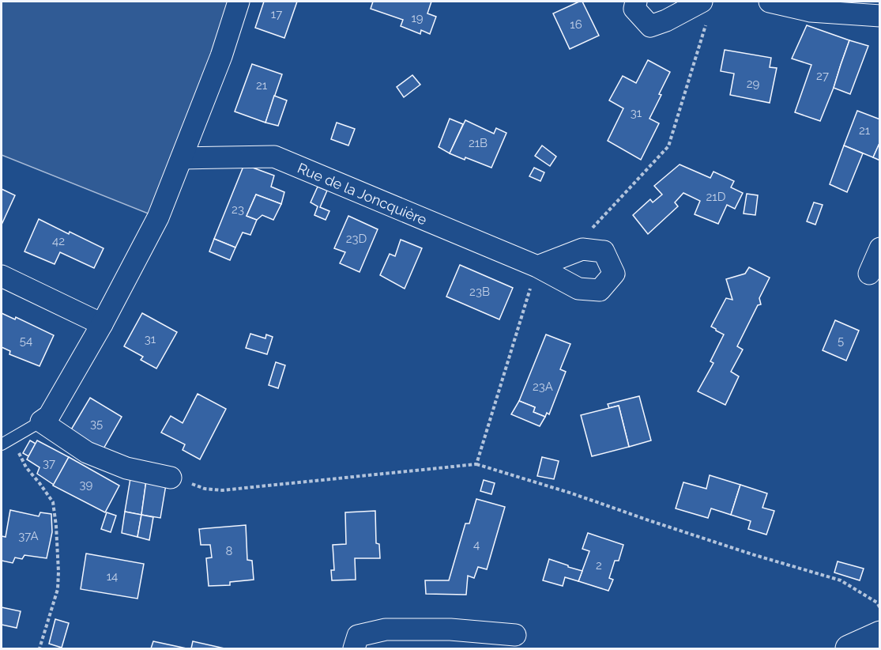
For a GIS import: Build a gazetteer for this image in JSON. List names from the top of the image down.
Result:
{
  "streets": {
    "street": ["Rue de la Joncquière"]
  },
  "house_numbers": [
    "17",
    "19",
    "16",
    "27",
    "29",
    "21",
    "31",
    "21",
    "21B",
    "21D",
    "23",
    "23D",
    "42",
    "23B",
    "31",
    "54",
    "5",
    "23A",
    "35",
    "37",
    "39",
    "37A",
    "4",
    "8",
    "2",
    "14"
  ]
}
